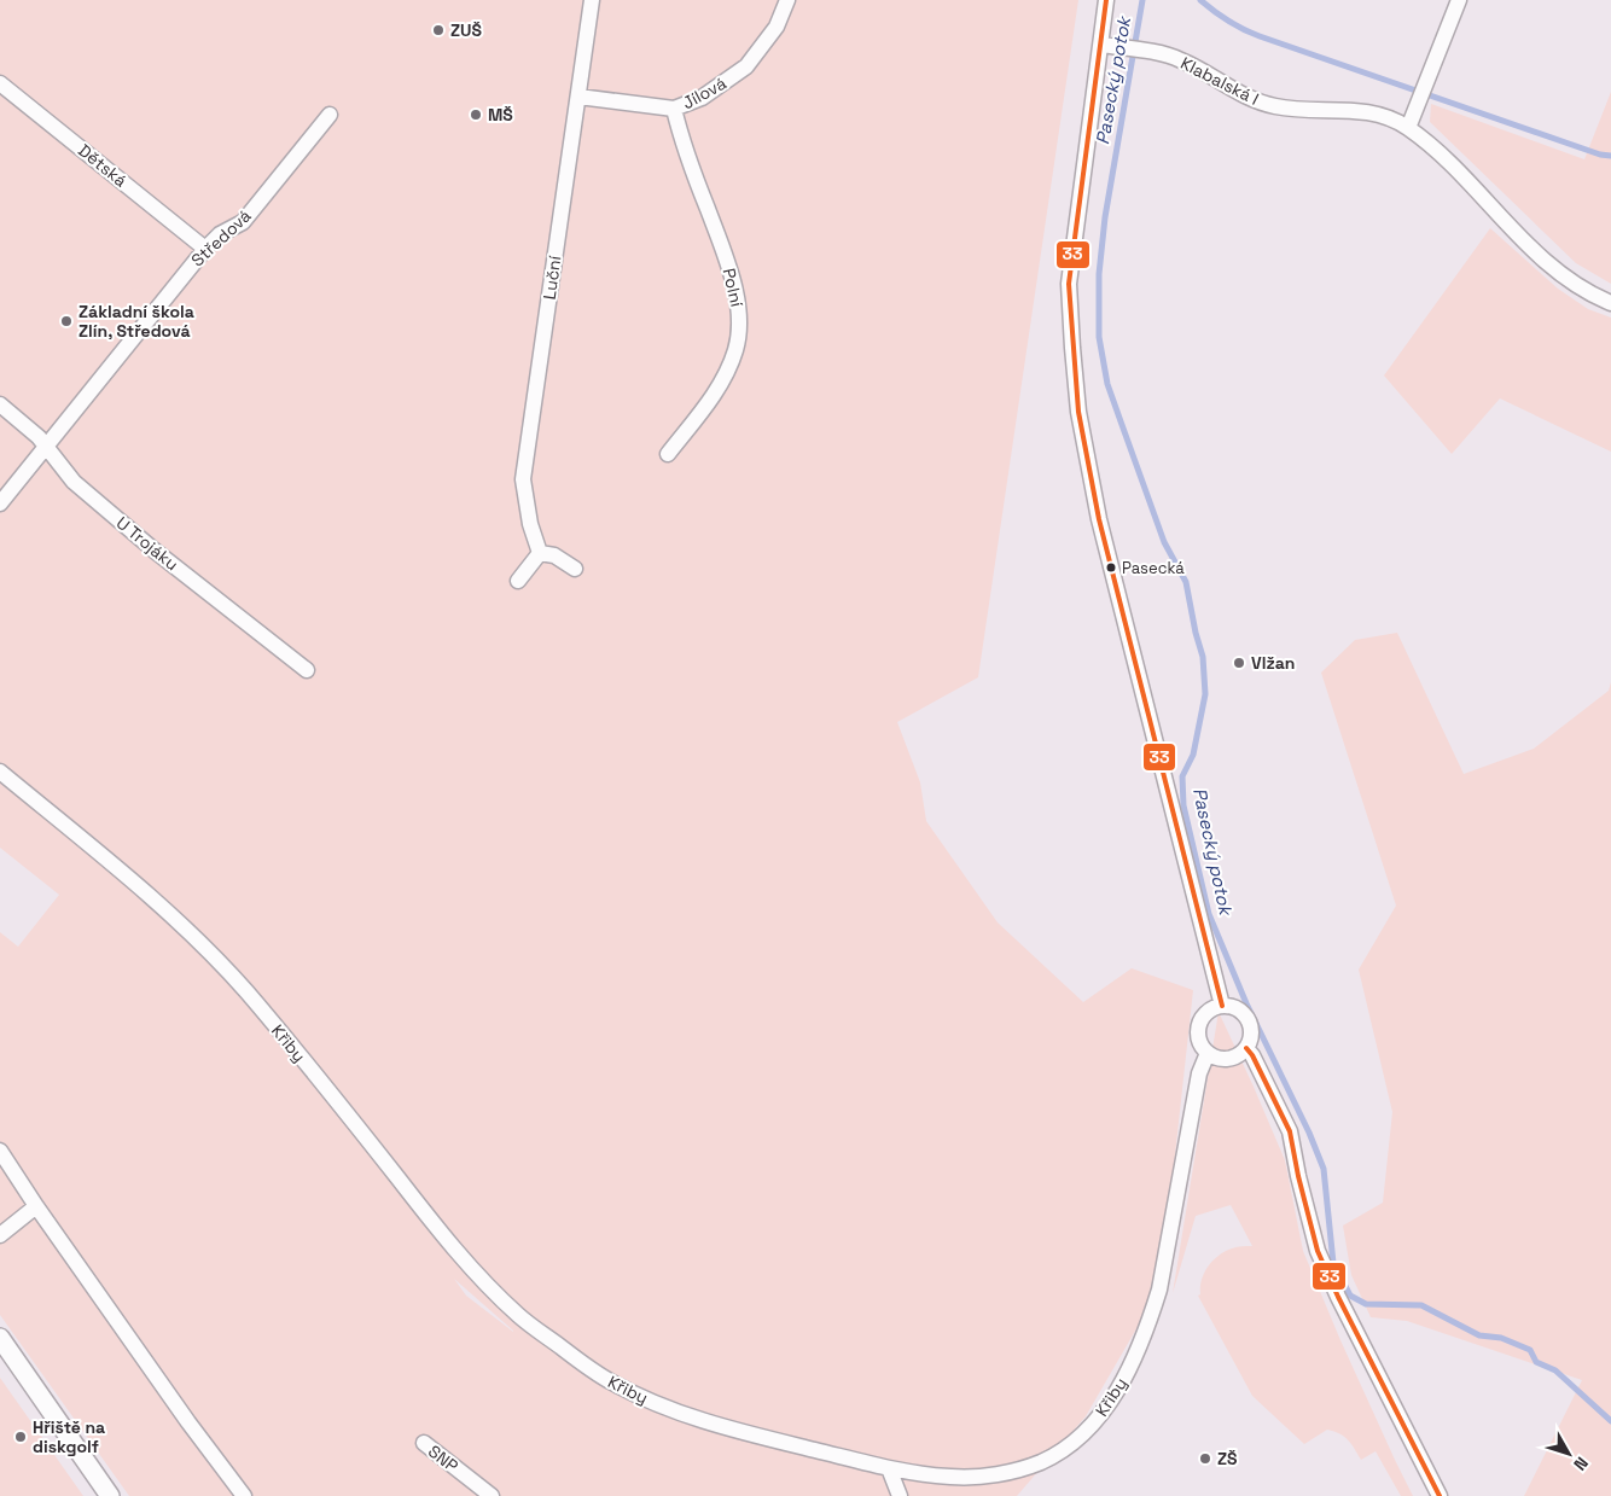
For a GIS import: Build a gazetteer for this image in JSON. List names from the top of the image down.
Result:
{
  "streets": {
    "street": [
      "Klabalská I",
      "Jílová",
      "Dětská",
      "Středová",
      "Luční",
      "Polní",
      "U Trojáku",
      "Křiby",
      "SNP"
    ]
  },
  "crossings": [
    ["Jílová", "Luční"],
    ["Jílová", "Polní"],
    ["Dětská", "Středová"],
    ["Středová", "U Trojáku"]
  ],
  "water": ["Pasecký potok"],
  "places": [
    "ZUŠ",
    "MŠ",
    "Základní škola Zlín, Středová",
    "Pasecká",
    "Vlžan",
    "Hřiště na diskgolf",
    "ZŠ"
  ],
  "lines": ["transit line 33"],
  "north": "bottom right"
}
